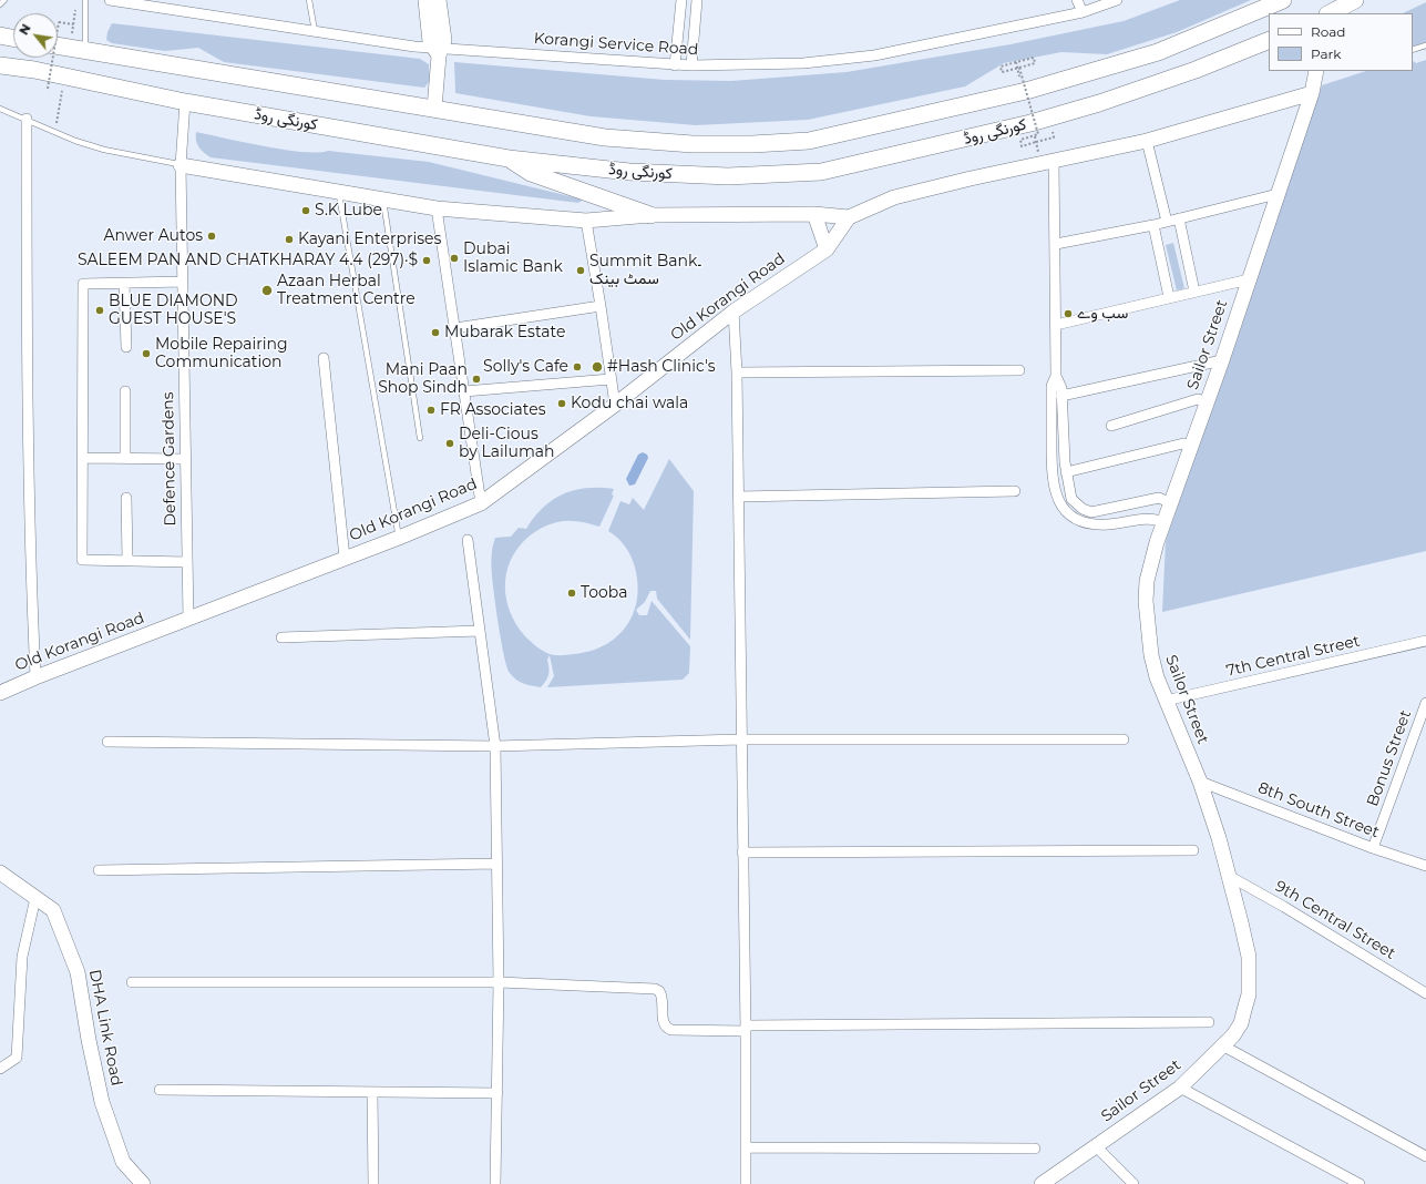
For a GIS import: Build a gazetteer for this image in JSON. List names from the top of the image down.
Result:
{
  "streets": {
    "main road": ["کورنگی روڈ"],
    "street": [
      "Korangi Service Road",
      "Old Korangi Road",
      "Sailor Street",
      "Defence Gardens",
      "7th Central Street",
      "Bonus Street",
      "8th South Street",
      "9th Central Street",
      "DHA Link Road"
    ]
  },
  "crossings": [
    ["کورنگی روڈ", "Defence Gardens"],
    ["Old Korangi Road", "Defence Gardens"],
    ["Sailor Street", "7th Central Street"],
    ["Sailor Street", "8th South Street"],
    ["Sailor Street", "9th Central Street"],
    ["Bonus Street", "8th South Street"]
  ],
  "places": [
    "S.K Lube",
    "Anwer Autos",
    "Kayani Enterprises",
    "Dubai Islamic Bank",
    "SALEEM PAN AND CHATKHARAY 4.4 (297)·$",
    "Summit Bank۔ سمٹ بینک",
    "Azaan Herbal Treatment Centre",
    "BLUE DIAMOND GUEST HOUSE'S",
    "سب وے",
    "Mubarak Estate",
    "Mobile Repairing Communication",
    "Solly's Cafe",
    "#Hash Clinic's",
    "Mani Paan Shop Sindh",
    "Kodu chai wala",
    "FR Associates",
    "Deli-Cious by Lailumah",
    "Tooba"
  ],
  "legend": ["Road", "Park"],
  "north": "top left"
}
